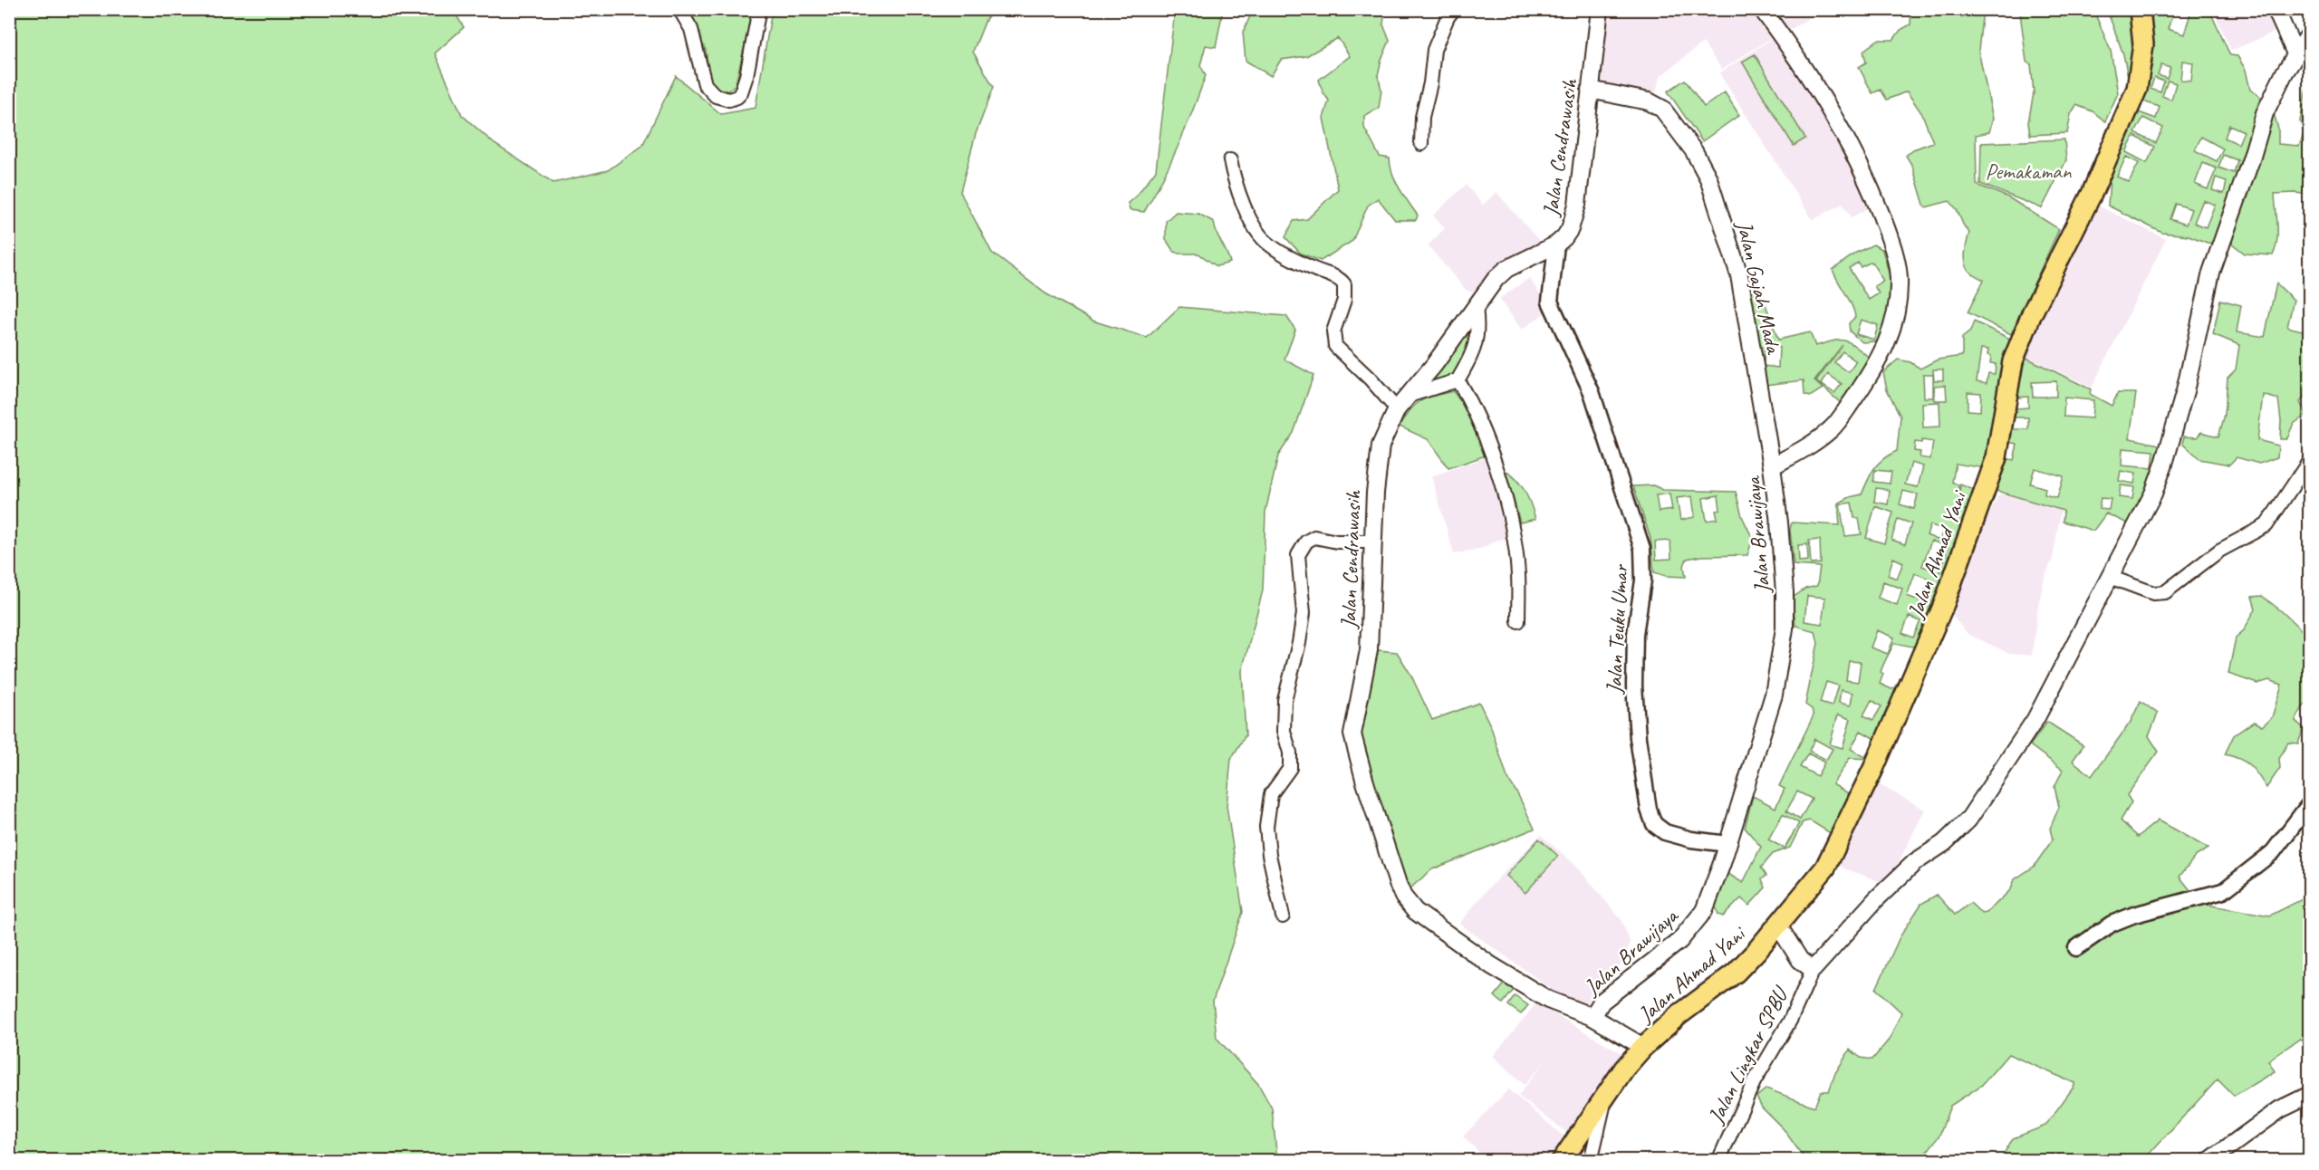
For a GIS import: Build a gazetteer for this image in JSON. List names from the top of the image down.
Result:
{
  "streets": {
    "main road": [
      "Jalan Cendrawasih",
      "Jalan Gajah Mada",
      "Jalan Brawijaya",
      "Jalan Ahmad Yani"
    ],
    "street": ["Jalan Teuku Umar", "Jalan Lingkar SPBU"]
  },
  "crossings": [
    ["Jalan Cendrawasih", "Jalan Gajah Mada"],
    ["Jalan Cendrawasih", "Jalan Brawijaya"],
    ["Jalan Cendrawasih", "Jalan Ahmad Yani"],
    ["Jalan Cendrawasih", "Jalan Teuku Umar"],
    ["Jalan Gajah Mada", "Jalan Brawijaya"],
    ["Jalan Brawijaya", "Jalan Teuku Umar"]
  ],
  "parks": ["Pemakaman"]
}
